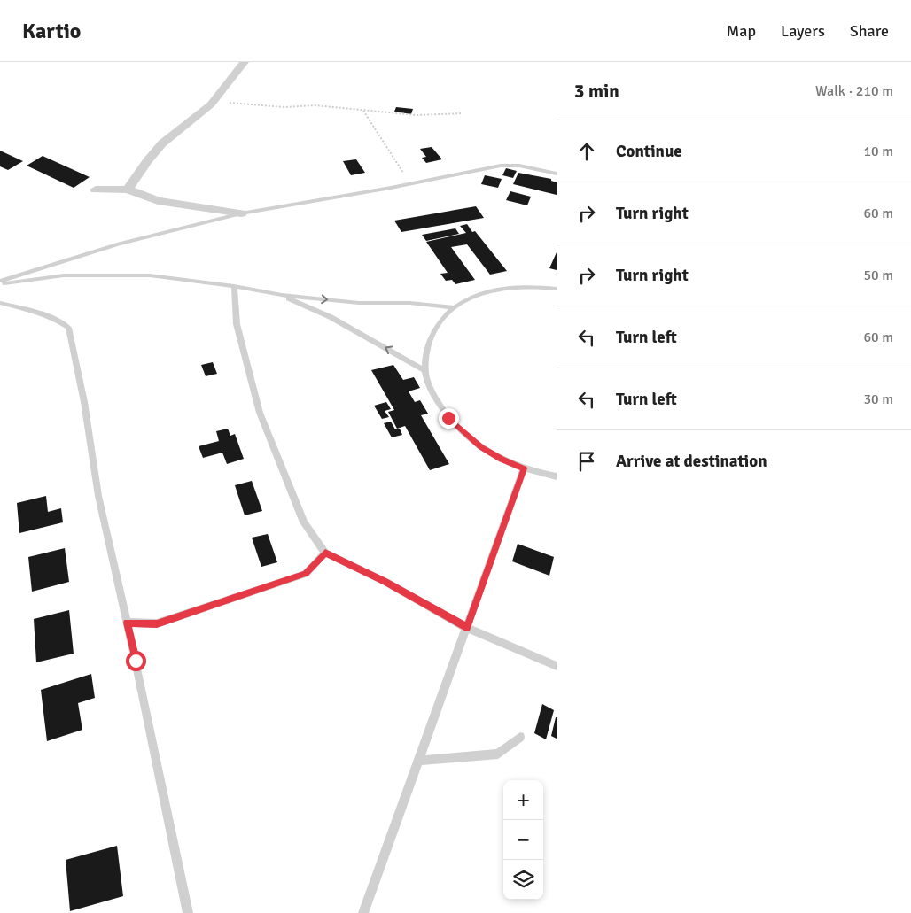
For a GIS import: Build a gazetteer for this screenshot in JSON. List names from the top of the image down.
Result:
{
  "page": {
    "header": "Kartio",
    "nav": ["Map", "Layers", "Share"],
    "heading": ["3 min", "Walk · 210 m"],
    "list": [
      ["Continue", "10 m"],
      ["Turn right", "60 m"],
      ["Turn right", "50 m"],
      ["Turn left", "60 m"],
      ["Turn left", "30 m"],
      "Arrive at destination"
    ],
    "map_buttons": ["+", "−"]
  }
}
